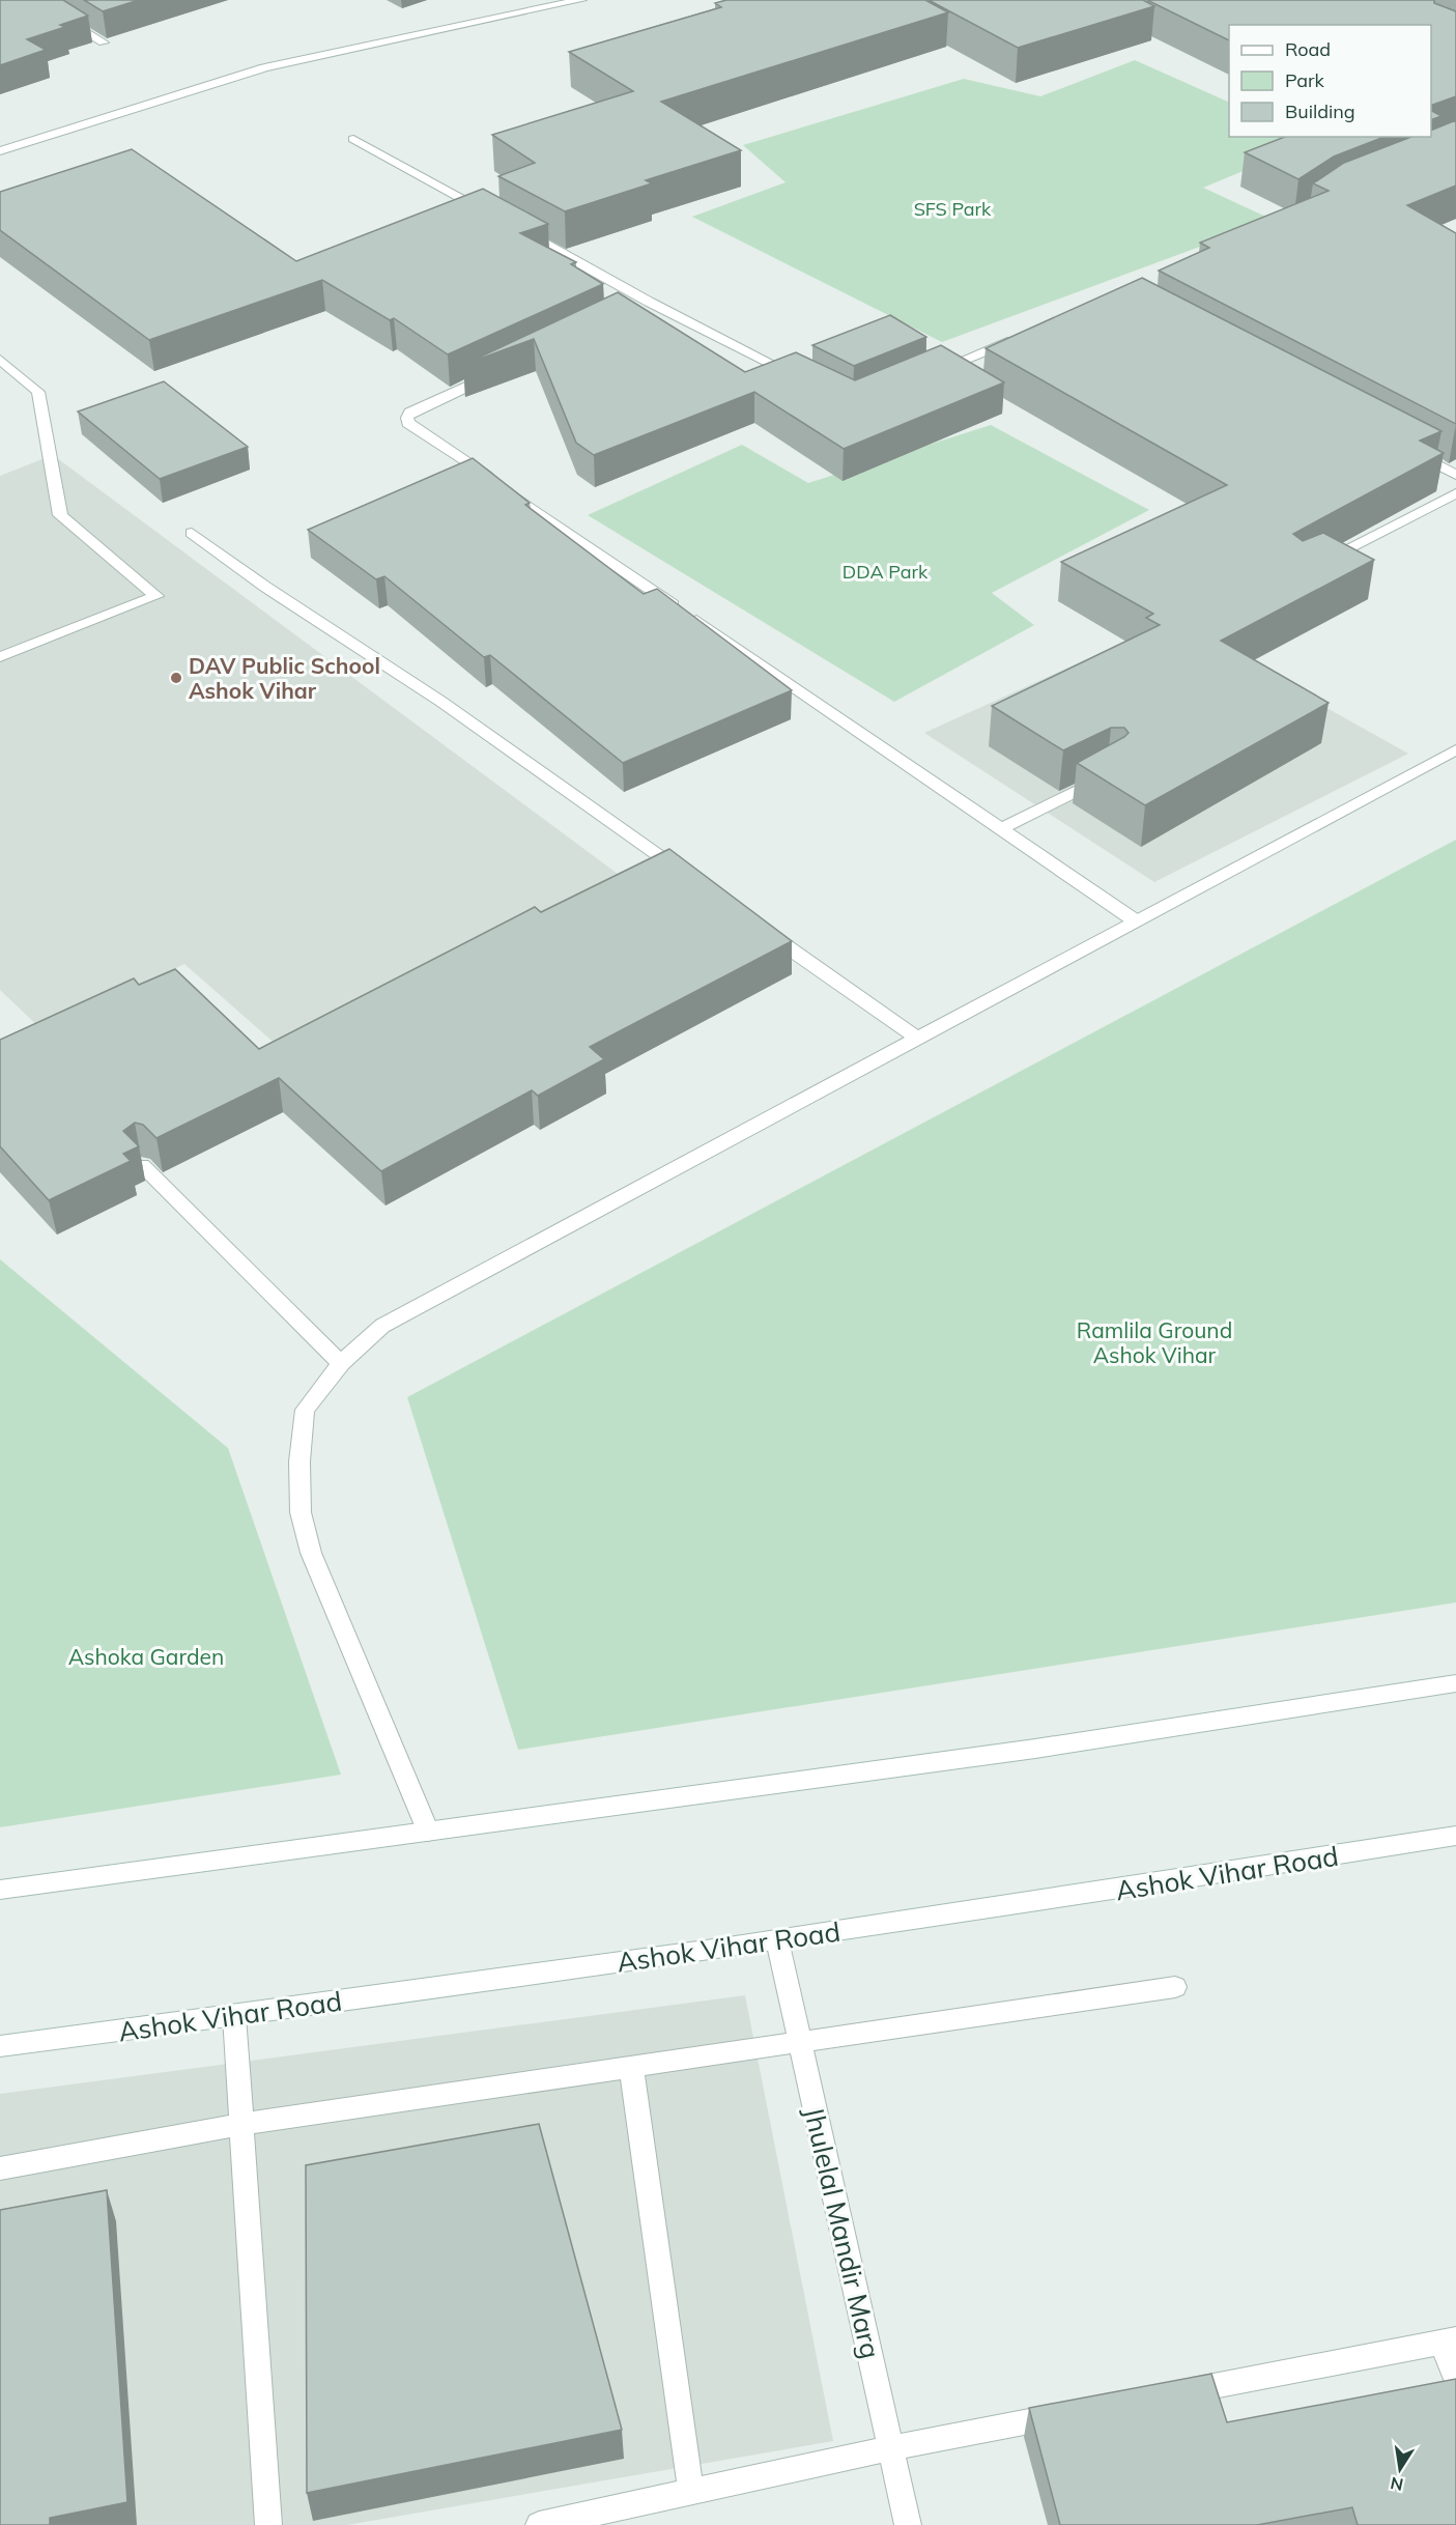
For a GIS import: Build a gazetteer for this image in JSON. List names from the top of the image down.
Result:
{
  "streets": {
    "street": ["Ashok Vihar Road", "Jhulelal Mandir Marg"]
  },
  "crossings": [
    ["Ashok Vihar Road", "Jhulelal Mandir Marg"]
  ],
  "parks": [
    "SFS Park",
    "DDA Park",
    "Ramlila Ground Ashok Vihar",
    "Ashoka Garden"
  ],
  "places": ["DAV Public School Ashok Vihar"],
  "legend": ["Road", "Park", "Building"],
  "north": "bottom"
}
